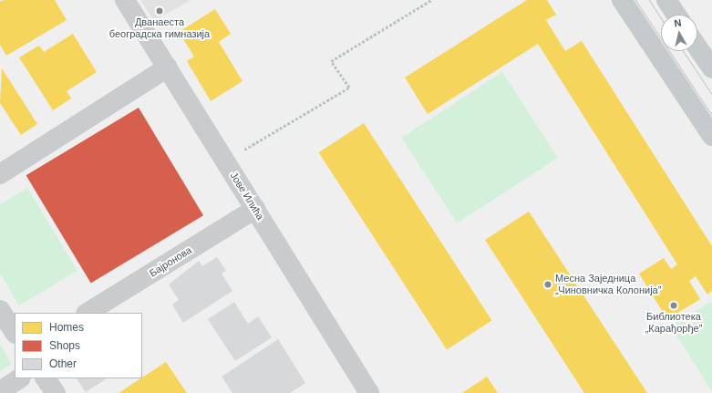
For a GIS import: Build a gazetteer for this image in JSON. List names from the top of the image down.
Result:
{
  "streets": {
    "street": ["Јове Илића", "Бајронова"]
  },
  "crossings": [
    ["Јове Илића", "Бајронова"]
  ],
  "places": ["Дванаеста београдска гимназија", "Месна Заједница „Чиновничка Колонија”", "Библиотека „Карађорђе”"],
  "legend": ["Homes", "Shops", "Other"],
  "north": "top"
}
